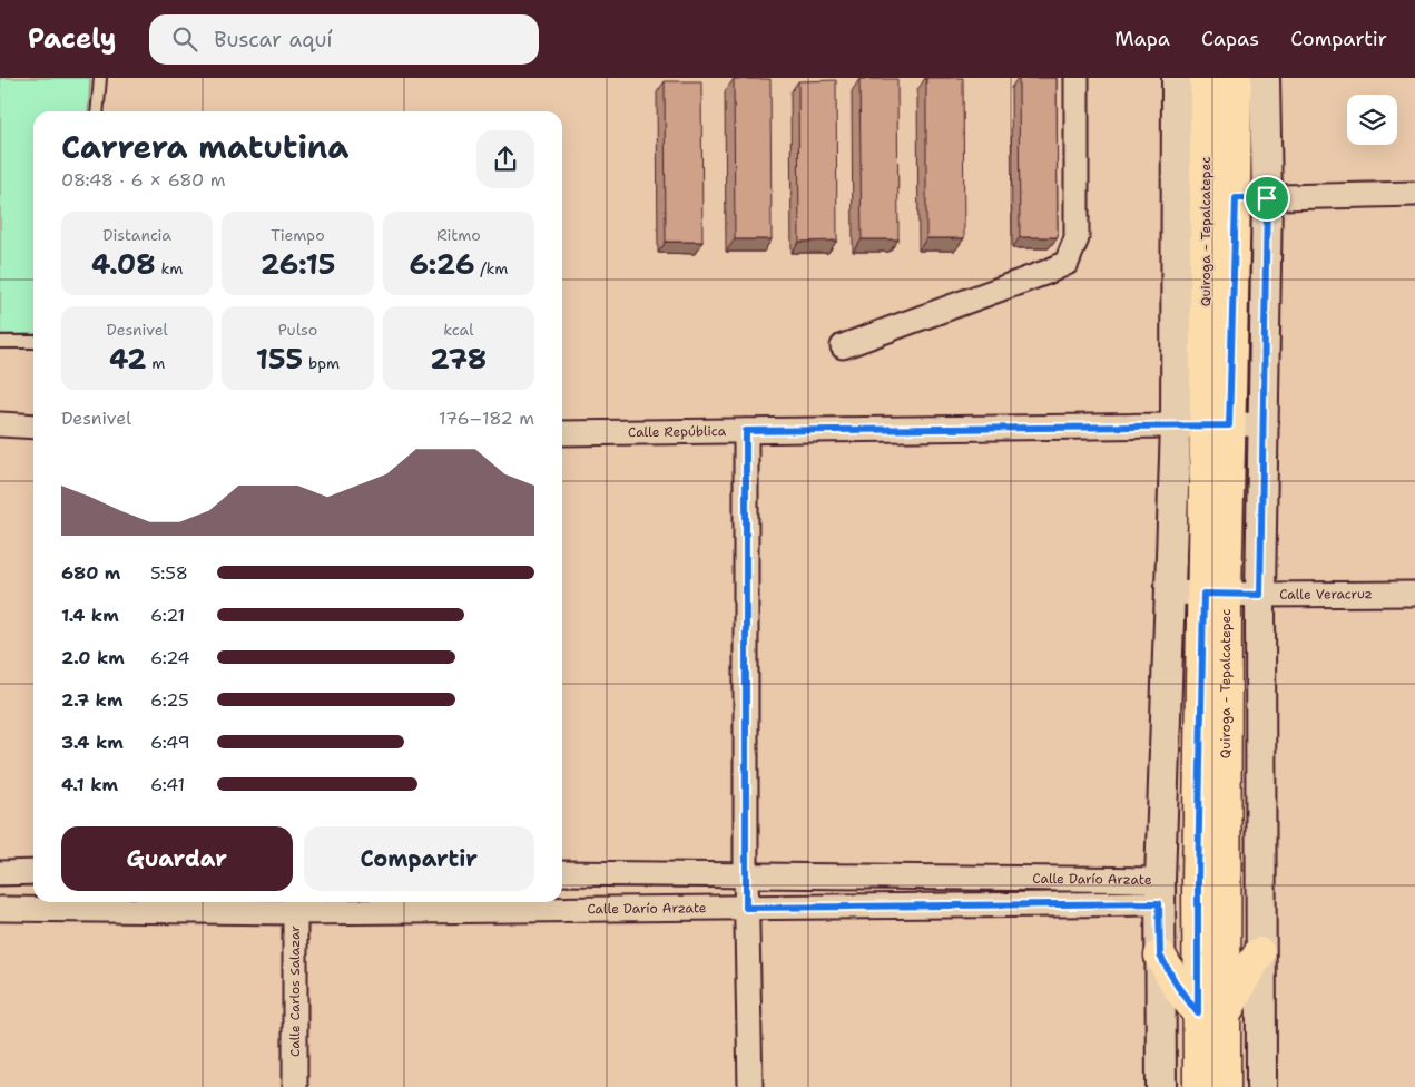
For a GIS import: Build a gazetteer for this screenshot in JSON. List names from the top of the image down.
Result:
{
  "streets": {
    "main road": ["Quiroga - Tepalcatepec"],
    "street": [
      "Calle República",
      "Calle Veracruz",
      "Calle Darío Arzate",
      "Calle Carlos Salazar"
    ]
  },
  "crossings": [
    ["Quiroga - Tepalcatepec", "Calle República"],
    ["Quiroga - Tepalcatepec", "Calle Veracruz"],
    ["Calle Darío Arzate", "Calle Carlos Salazar"]
  ],
  "page": {
    "header": "Pacely",
    "search": "Buscar aquí",
    "nav": ["Mapa", "Capas", "Compartir"],
    "heading": ["Carrera matutina", "08:48 · 6 × 680 m"],
    "stats": [
      ["Distancia", "4.08 km"],
      ["Tiempo", "26:15"],
      ["Ritmo", "6:26 /km"],
      ["Desnivel", "42 m"],
      ["Pulso", "155 bpm"],
      ["kcal", "278"]
    ],
    "chart": ["Desnivel", "176–182 m"],
    "list": [
      {
        "name": "680 m",
        "note": "5:58"
      },
      {
        "name": "1.4 km",
        "note": "6:21"
      },
      {
        "name": "2.0 km",
        "note": "6:24"
      },
      {
        "name": "2.7 km",
        "note": "6:25"
      },
      {
        "name": "3.4 km",
        "note": "6:49"
      },
      {
        "name": "4.1 km",
        "note": "6:41"
      }
    ],
    "buttons": ["Guardar", "Compartir"]
  }
}
